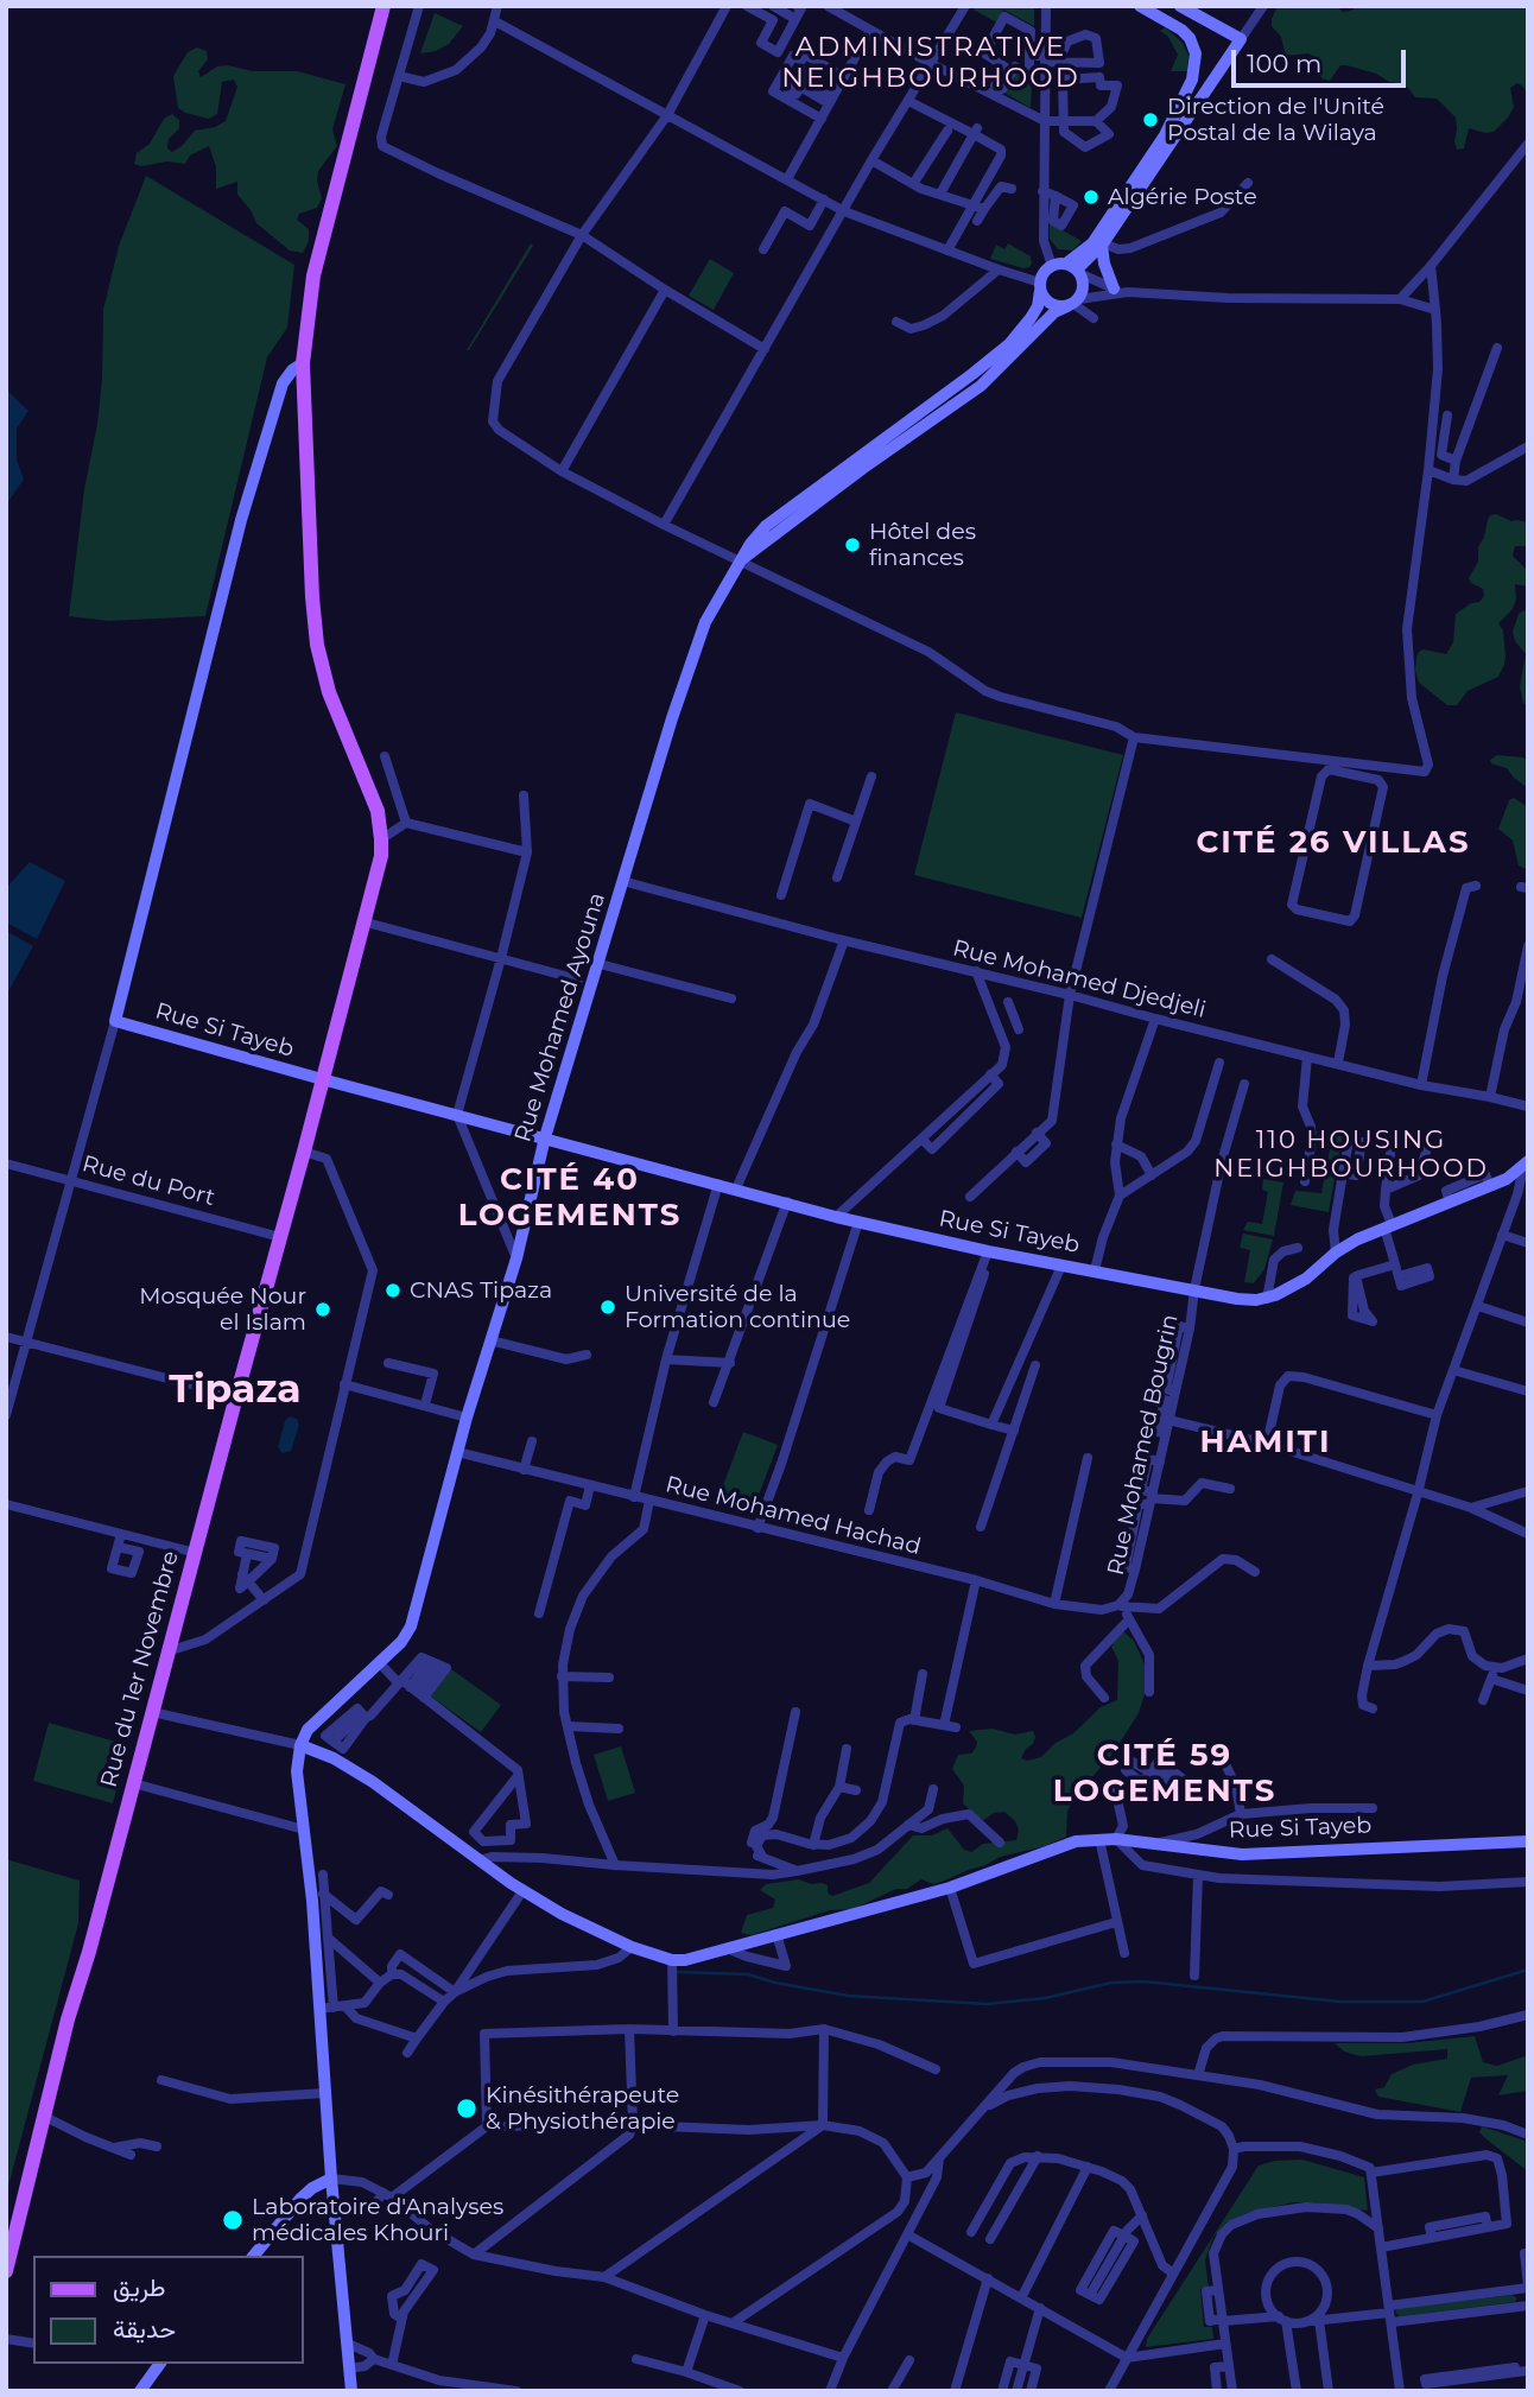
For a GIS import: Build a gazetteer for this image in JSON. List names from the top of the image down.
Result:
{
  "streets": {
    "main road": ["Rue Mohamed Ayouna", "Rue Si Tayeb", "Rue du 1er Novembre"],
    "street": [
      "Rue Mohamed Djedjeli",
      "Rue du Port",
      "Rue Mohamed Bougrin",
      "Rue Mohamed Hachad"
    ]
  },
  "crossings": [
    ["Rue Mohamed Djedjeli", "Rue Mohamed Ayouna"],
    ["Rue Mohamed Ayouna", "Rue Si Tayeb"],
    ["Rue Mohamed Ayouna", "Rue Mohamed Hachad"],
    ["Rue Si Tayeb", "Rue Mohamed Bougrin"],
    ["Rue Si Tayeb", "Rue du 1er Novembre"],
    ["Rue du Port", "Rue du 1er Novembre"],
    ["Rue Mohamed Bougrin", "Rue Mohamed Hachad"]
  ],
  "districts": [
    "ADMINISTRATIVE NEIGHBOURHOOD",
    "CITÉ 26 VILLAS",
    "110 HOUSING NEIGHBOURHOOD",
    "CITÉ 40 LOGEMENTS",
    "Tipaza",
    "HAMITI",
    "CITÉ 59 LOGEMENTS"
  ],
  "places": [
    "Direction de l'Unité Postal de la Wilaya",
    "Algérie Poste",
    "Hôtel des finances",
    "CNAS Tipaza",
    "Université de la Formation continue",
    "Mosquée Nour el Islam",
    "Kinésithérapeute & Physiothérapie",
    "Laboratoire d'Analyses médicales Khouri"
  ],
  "legend": ["طريق", "حديقة"],
  "scale_bar": "100 m"
}
